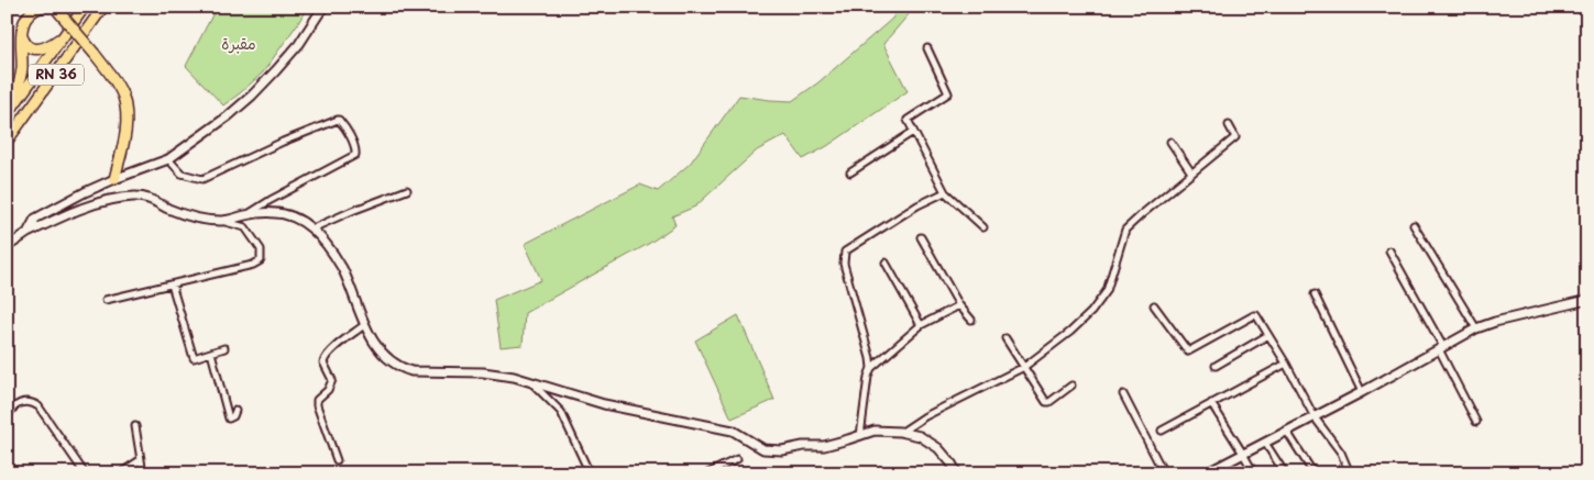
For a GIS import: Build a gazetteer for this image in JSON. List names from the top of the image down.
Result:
{
  "streets": {
    "highway": ["RN 36"]
  },
  "parks": ["مقبرة"]
}
